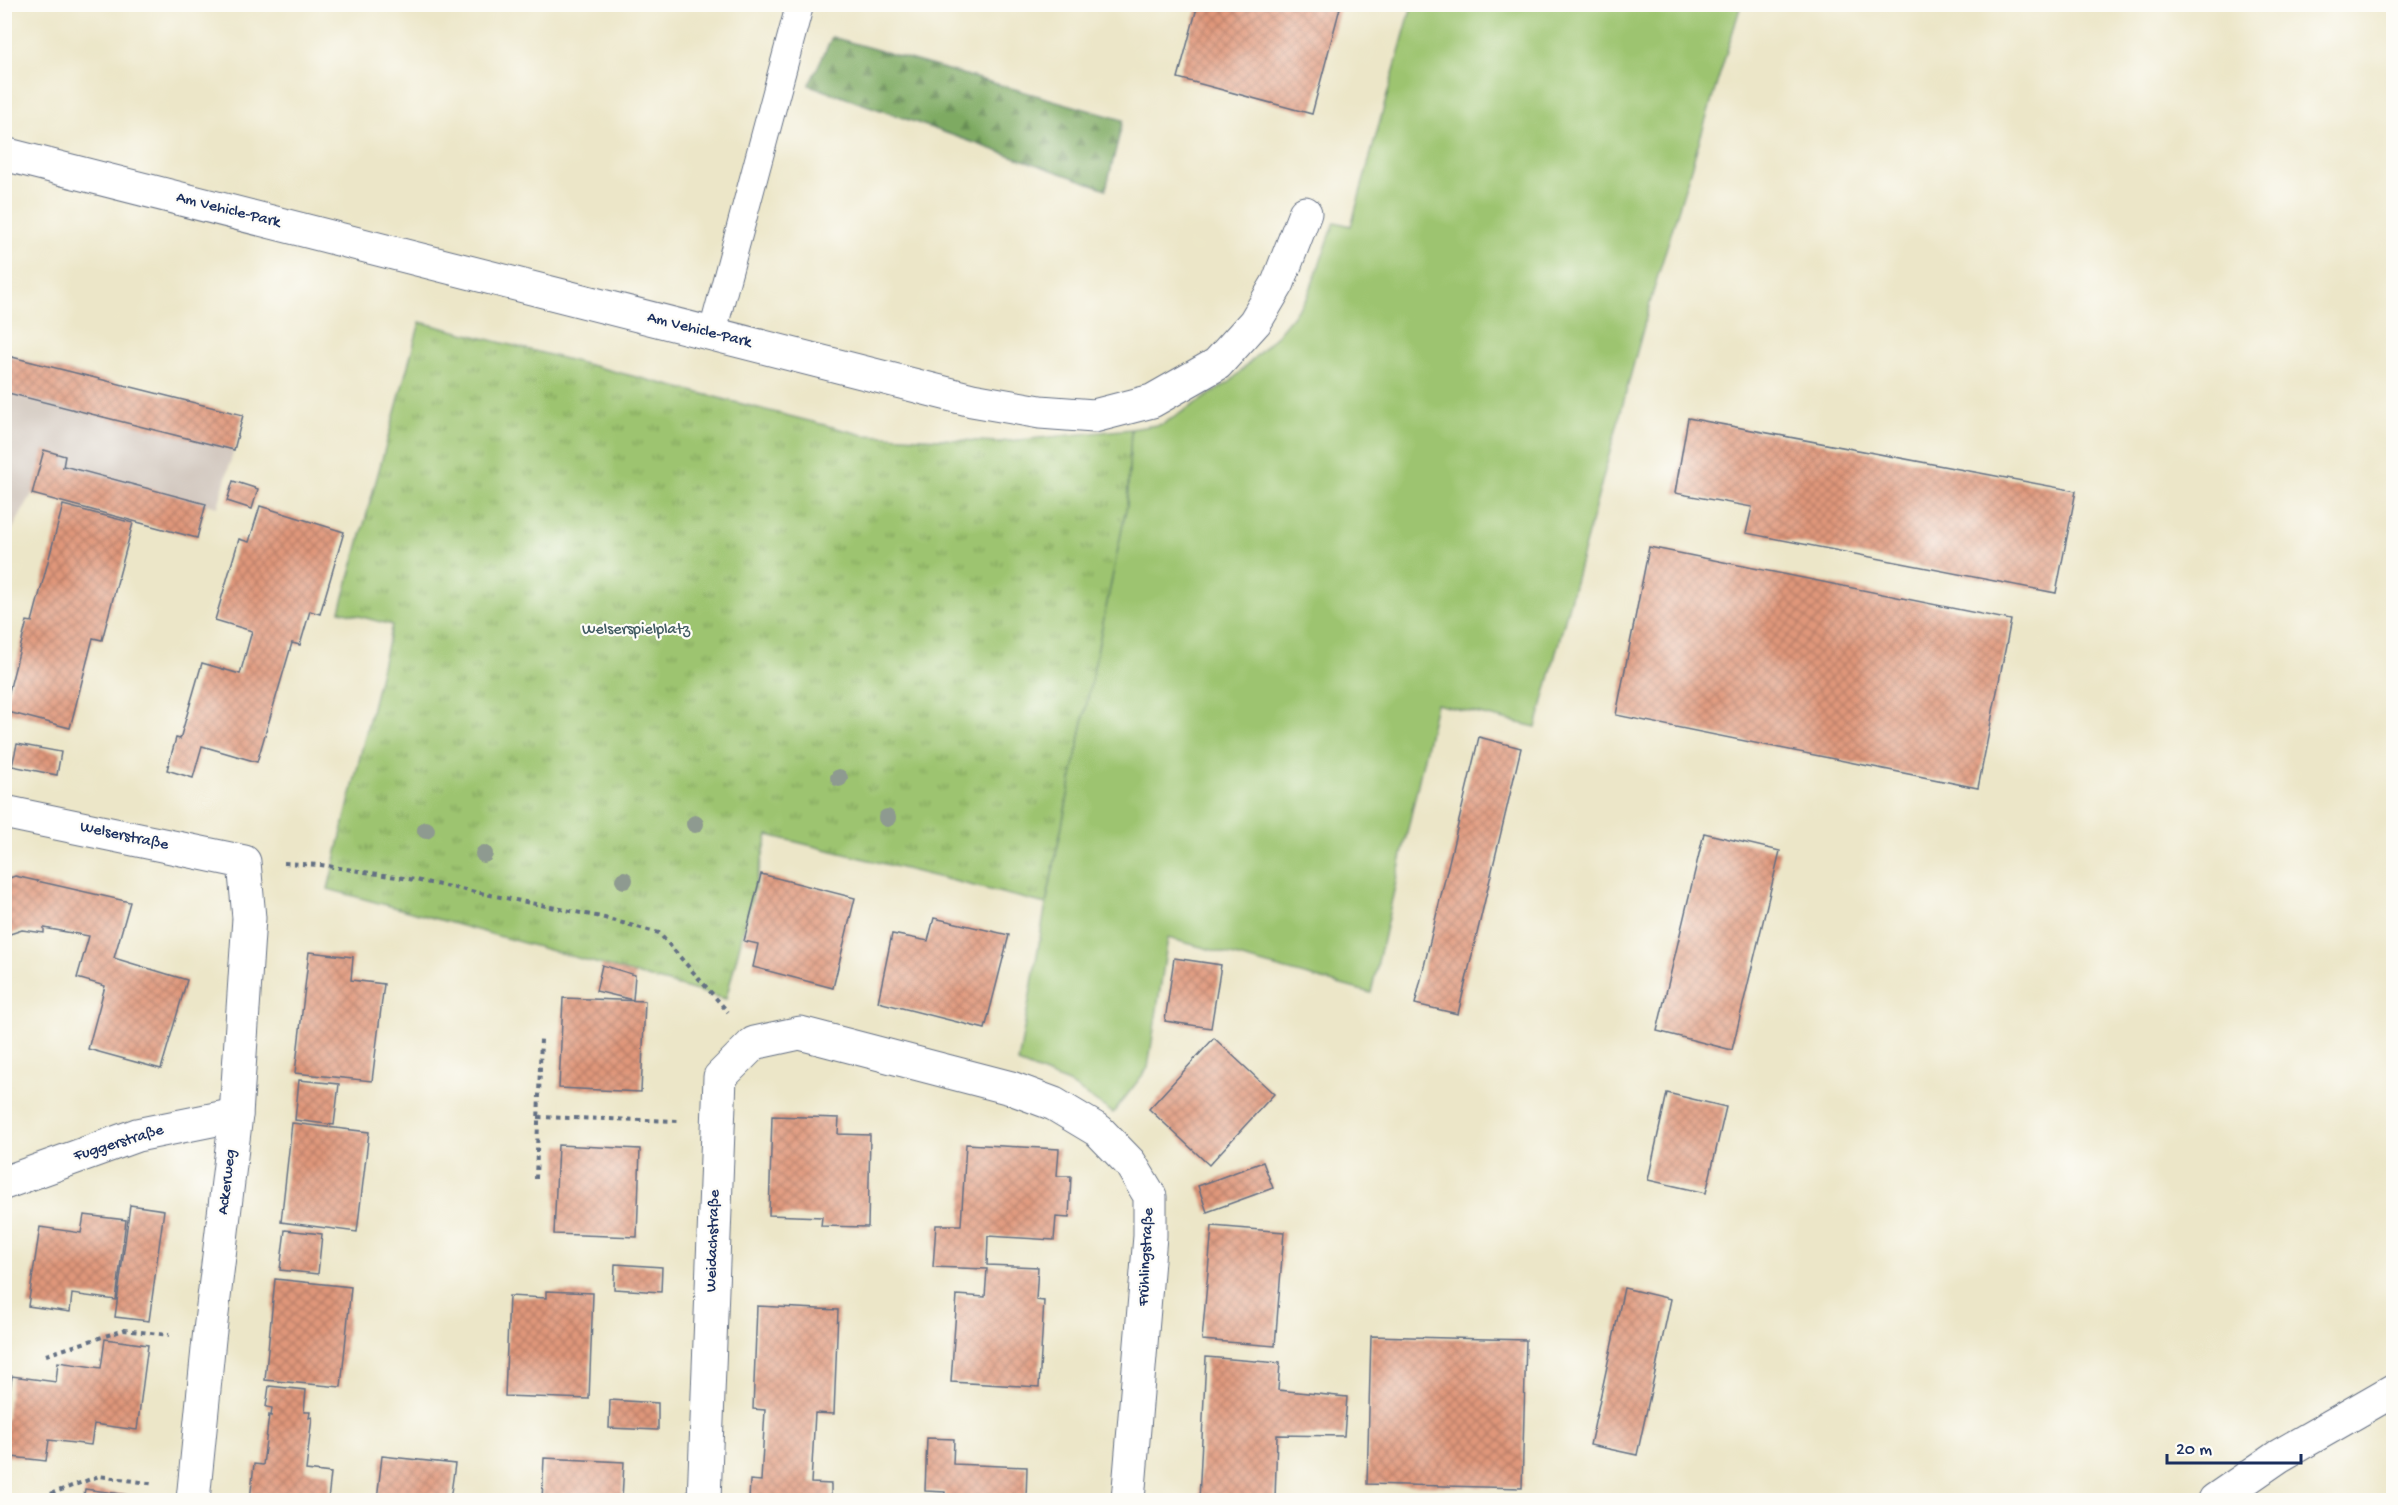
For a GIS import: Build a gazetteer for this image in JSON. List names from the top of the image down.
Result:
{
  "streets": {
    "street": [
      "Am Vehicle-Park",
      "Welserstraße",
      "Fuggerstraße",
      "Ackerweg",
      "Weidachstraße",
      "Frühlingstraße"
    ]
  },
  "crossings": [
    ["Welserstraße", "Ackerweg"],
    ["Fuggerstraße", "Ackerweg"],
    ["Weidachstraße", "Frühlingstraße"]
  ],
  "parks": ["Welserspielplatz"],
  "scale_bar": "20 m"
}
